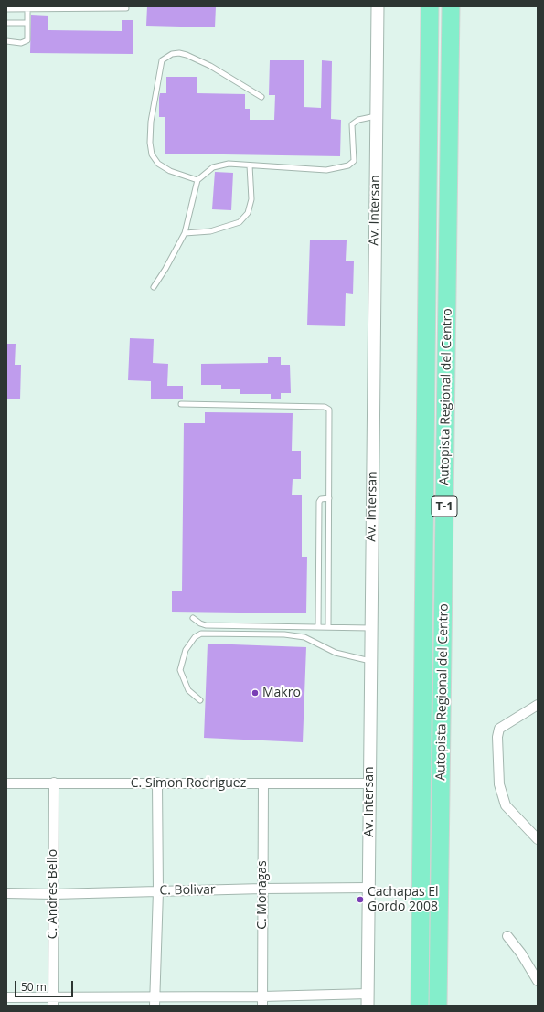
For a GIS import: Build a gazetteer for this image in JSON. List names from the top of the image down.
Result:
{
  "streets": {
    "highway": ["Autopista Regional del Centro", "T-1"],
    "street": [
      "Av. Intersan",
      "C. Simon Rodriguez",
      "C. Bolivar",
      "C. Andres Bello",
      "C. Monagas"
    ]
  },
  "crossings": [
    ["Av. Intersan", "C. Simon Rodriguez"],
    ["Av. Intersan", "C. Bolivar"],
    ["C. Simon Rodriguez", "C. Andres Bello"],
    ["C. Simon Rodriguez", "C. Monagas"],
    ["C. Bolivar", "C. Andres Bello"],
    ["C. Bolivar", "C. Monagas"]
  ],
  "places": ["Makro", "Cachapas El Gordo 2008"],
  "scale_bar": "50 m"
}
